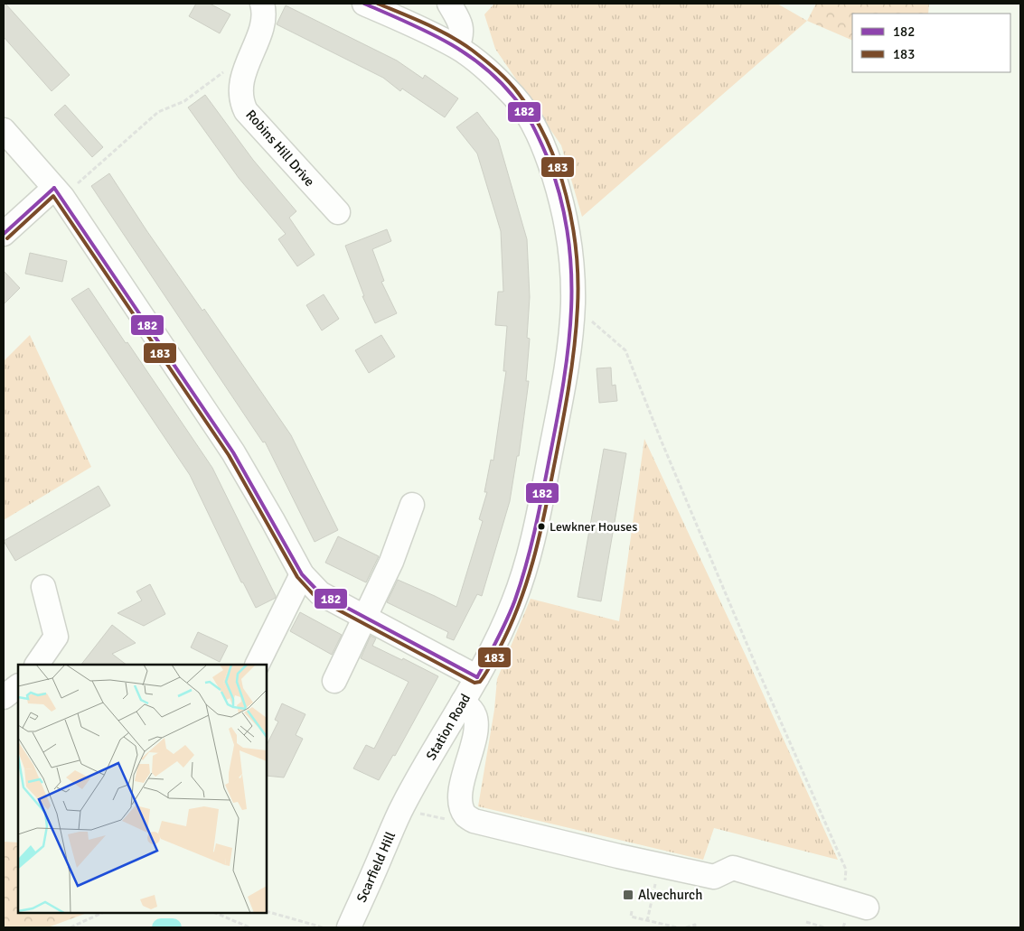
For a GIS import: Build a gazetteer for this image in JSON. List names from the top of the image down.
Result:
{
  "streets": {
    "street": ["Robins Hill Drive", "Station Road", "Scarfield Hill"]
  },
  "crossings": [
    ["Station Road", "Scarfield Hill"]
  ],
  "places": {
    "other": ["Lewkner Houses"],
    "transit": ["Alvechurch"]
  },
  "lines": ["transit line 182", "transit line 183"],
  "legend": ["182", "183"]
}
